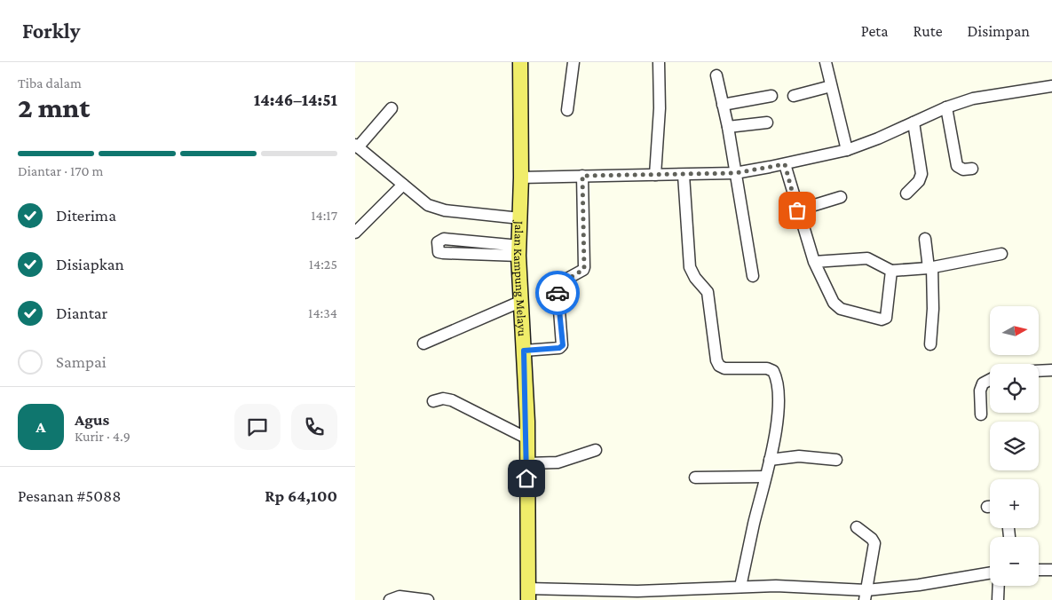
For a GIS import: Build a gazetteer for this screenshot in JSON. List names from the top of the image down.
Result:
{
  "streets": {
    "main road": ["Jalan Kampung Melayu"]
  },
  "north": "right",
  "page": {
    "header": "Forkly",
    "nav": ["Peta", "Rute", "Disimpan"],
    "heading": ["2 mnt", "Tiba dalam", "14:46–14:51"],
    "panel": [
      "Agus",
      "Kurir · 4.9",
      "Pesanan #5088",
      "Rp 64,100"
    ],
    "bar": "Diantar · 170 m",
    "list": [
      ["Diterima", "14:17"],
      ["Disiapkan", "14:25"],
      ["Diantar", "14:34"],
      "Sampai"
    ],
    "map_buttons": ["+", "−"],
    "round": "A"
  }
}
